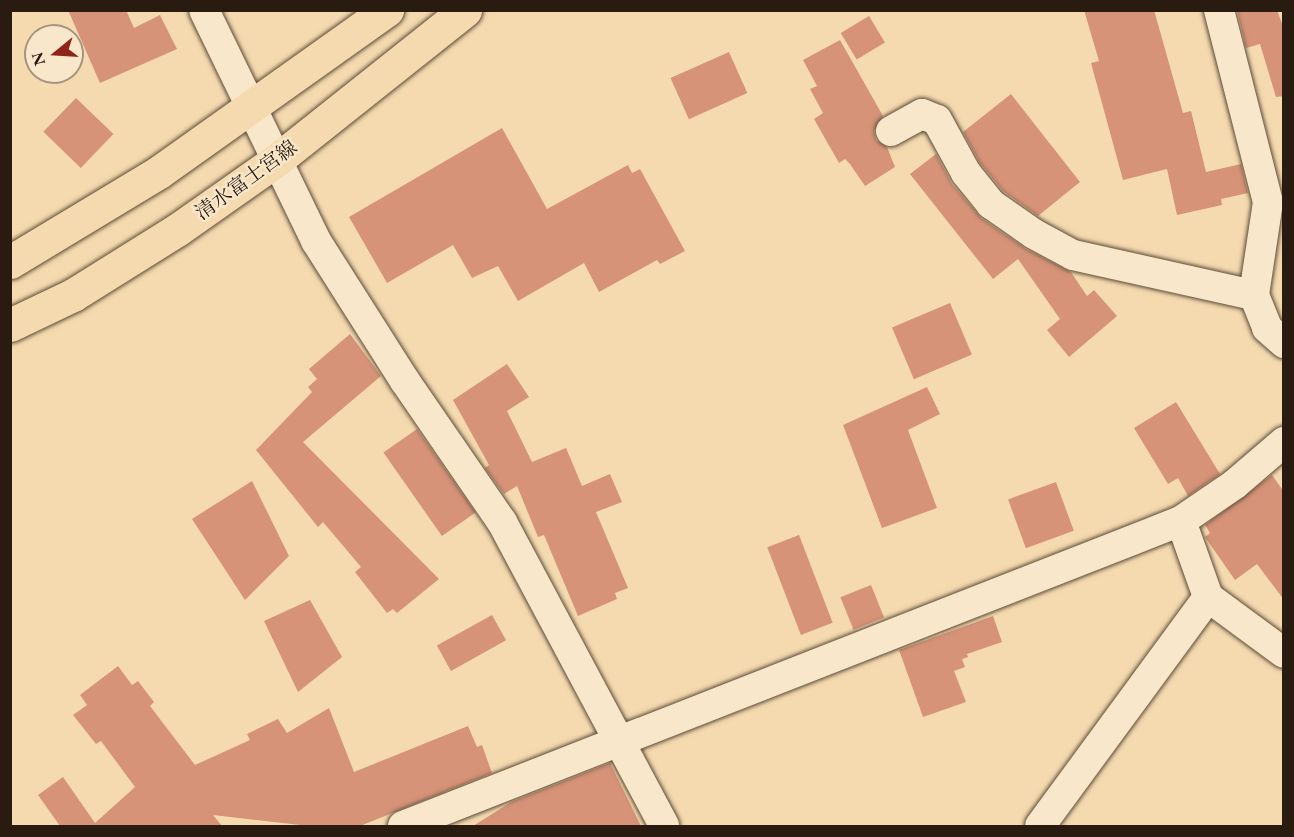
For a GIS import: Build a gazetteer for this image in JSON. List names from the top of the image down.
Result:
{
  "streets": {
    "main road": ["清水富士宮線"]
  },
  "north": "left"
}
